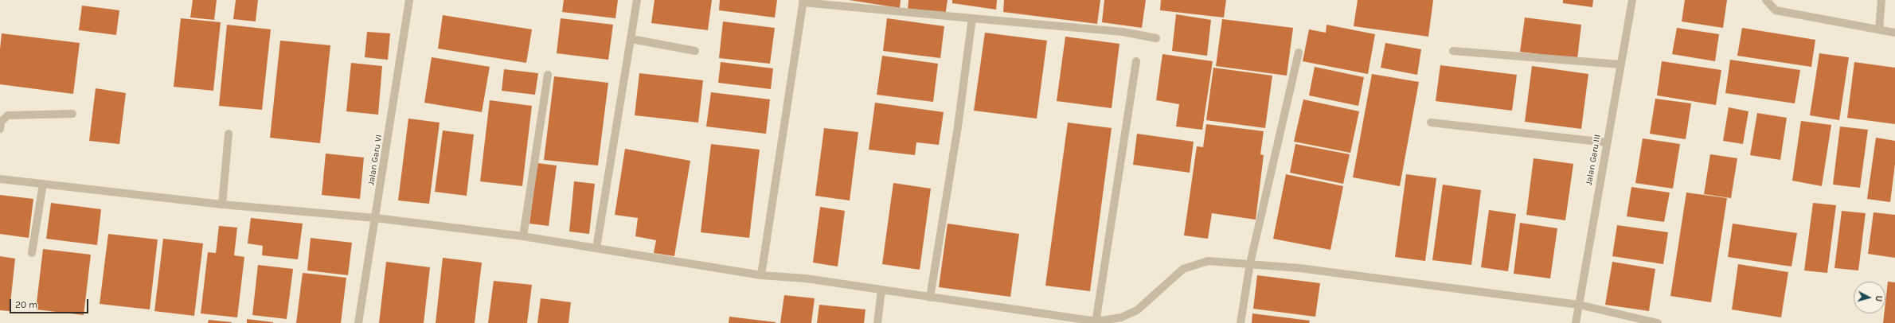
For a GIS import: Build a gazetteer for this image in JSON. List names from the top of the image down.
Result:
{
  "streets": {
    "street": ["Jalan Garu VI", "Jalan Garu III"]
  },
  "scale_bar": "20 m",
  "north": "right"
}
